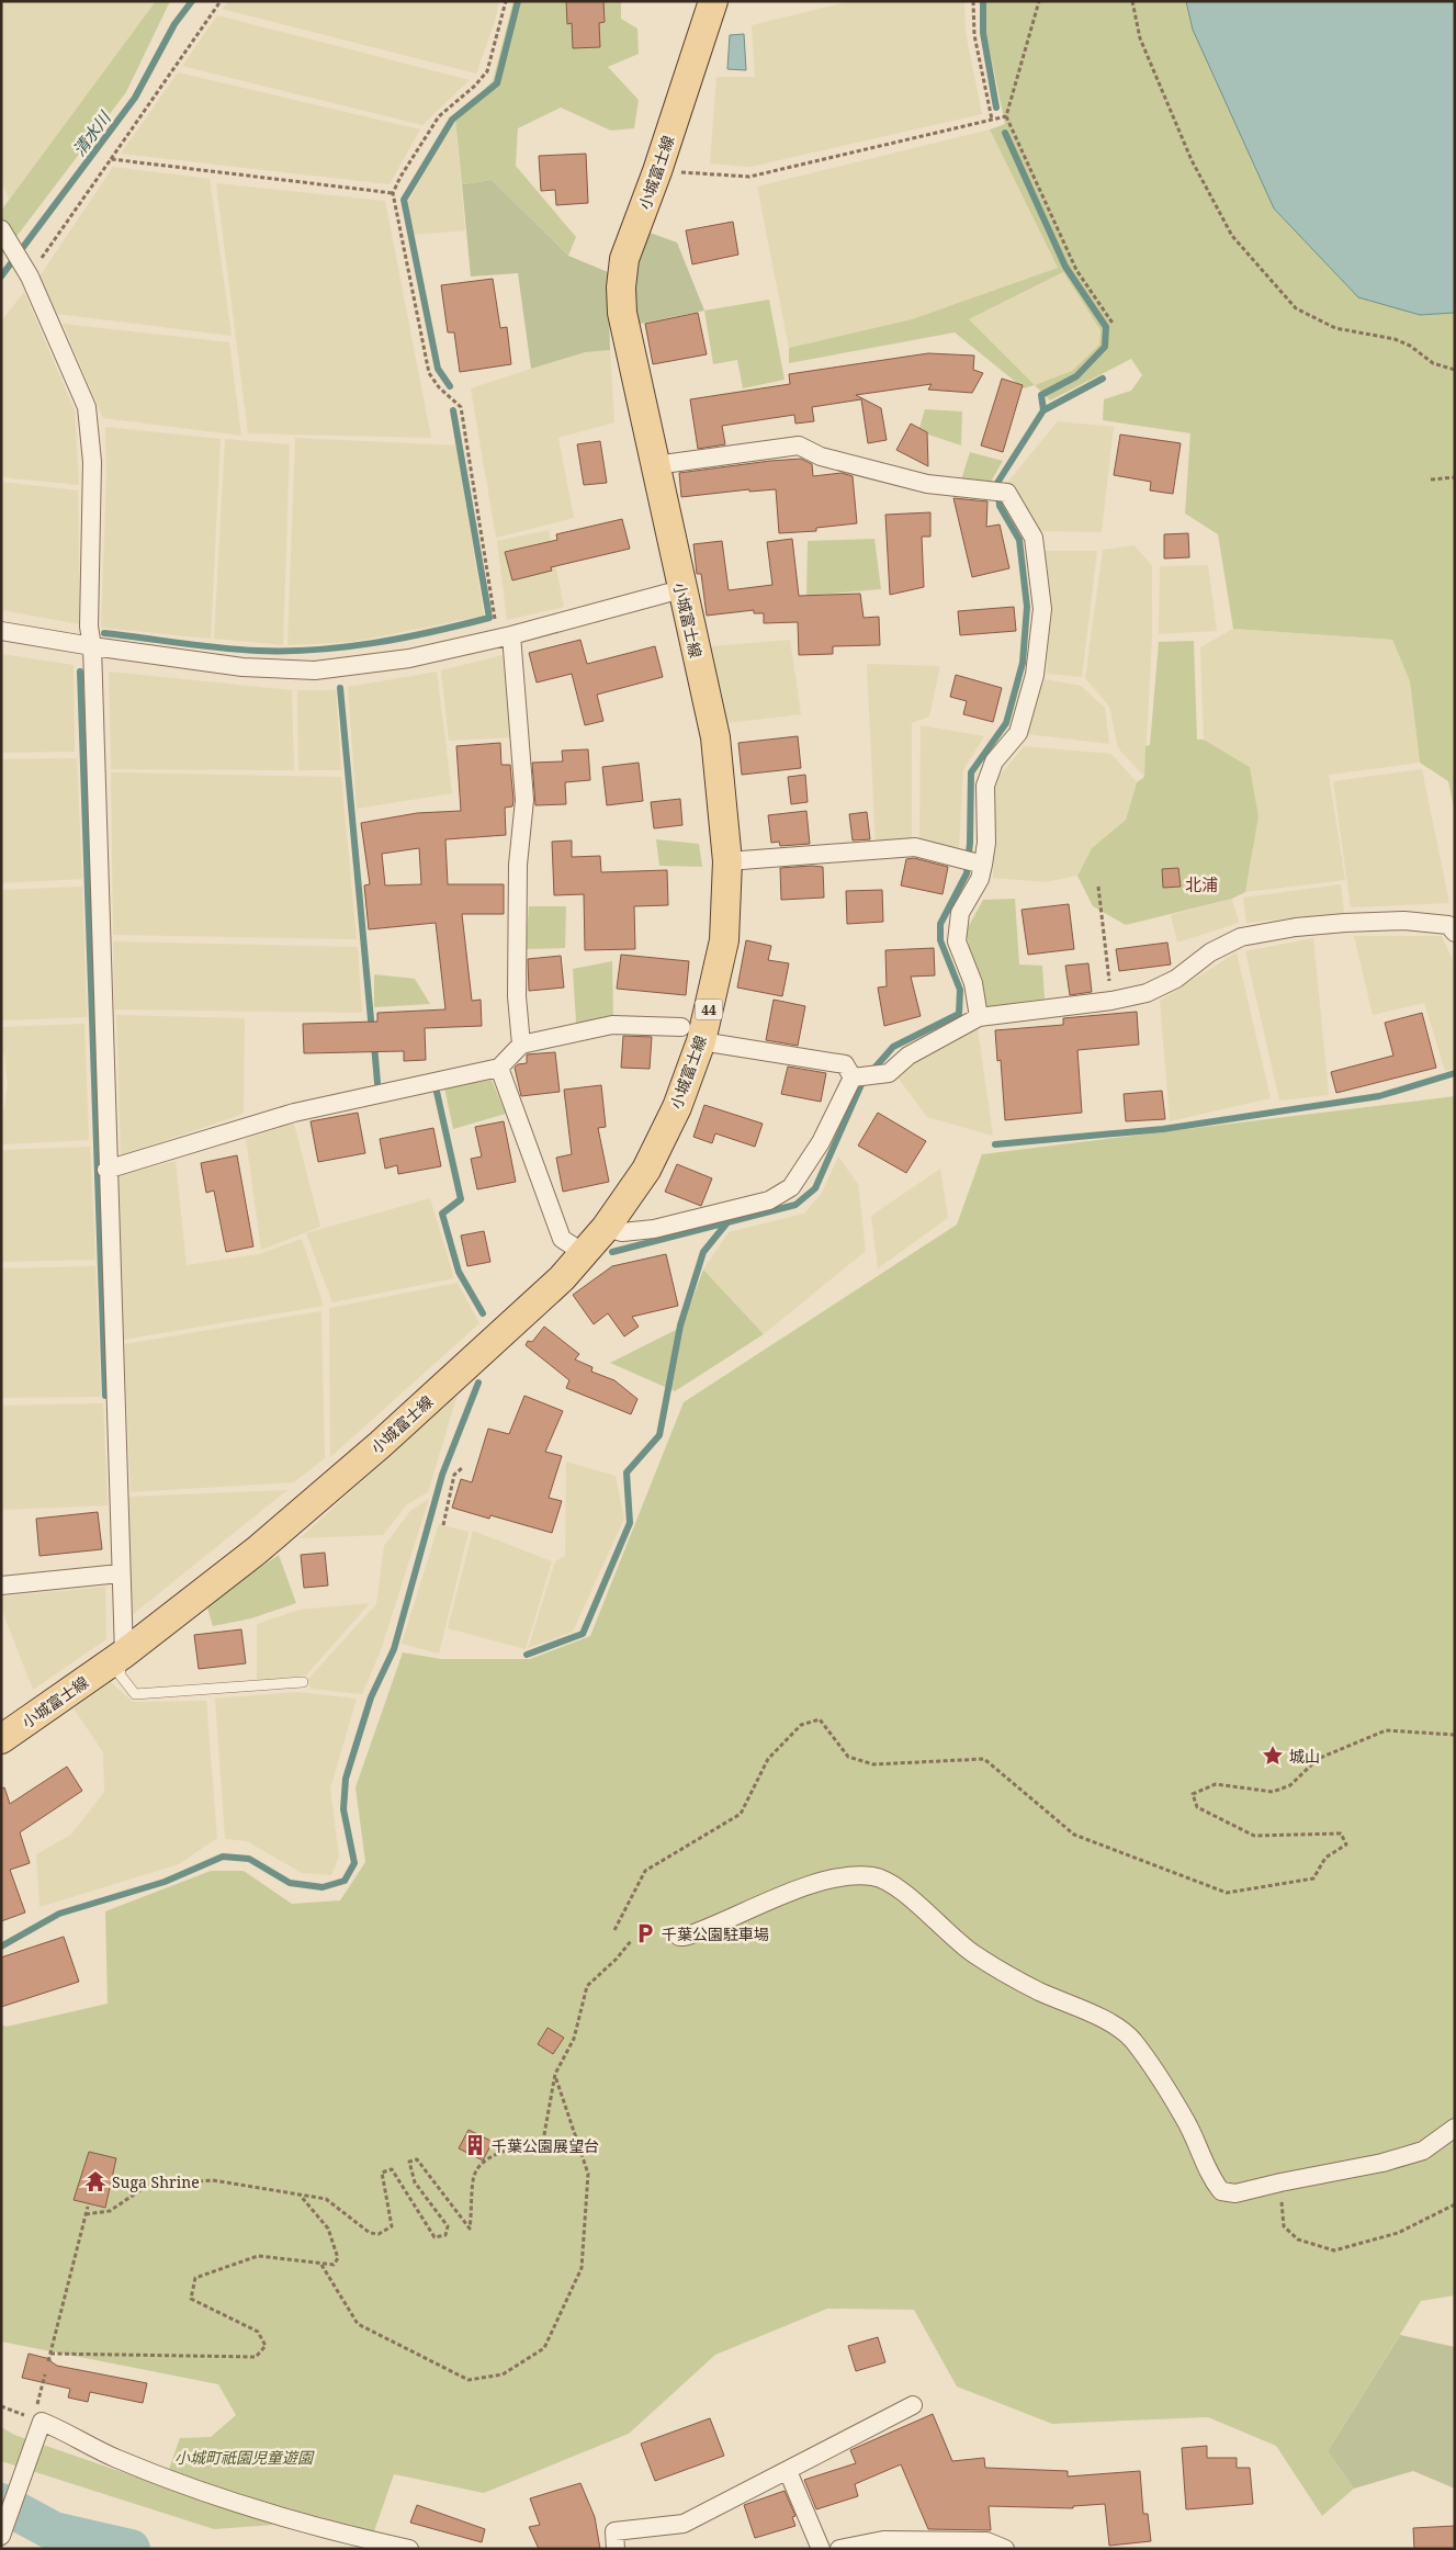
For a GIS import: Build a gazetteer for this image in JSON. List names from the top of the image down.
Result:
{
  "streets": {
    "main road": ["小城富士線", "44"]
  },
  "districts": ["北浦"],
  "water": ["清水川"],
  "parks": ["小城町祇園児童遊園"],
  "places": {
    "place": ["城山"],
    "parking": ["千葉公園駐車場"],
    "building": ["千葉公園展望台"],
    "temple": ["Suga Shrine"]
  }
}
